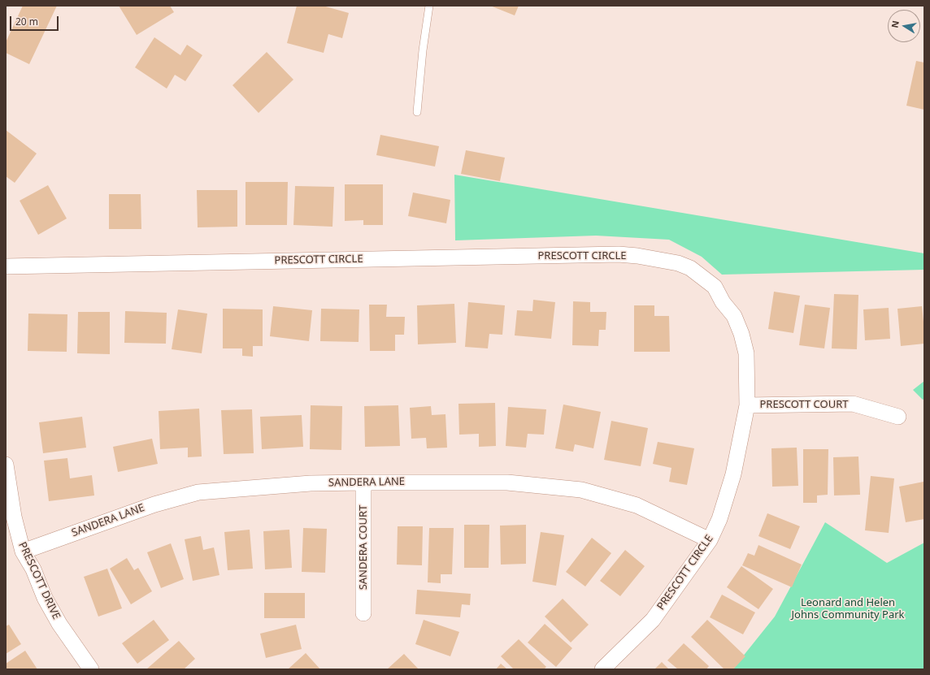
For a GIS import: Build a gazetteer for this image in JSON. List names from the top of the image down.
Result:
{
  "streets": {
    "street": [
      "PRESCOTT CIRCLE",
      "PRESCOTT COURT",
      "SANDERA LANE",
      "SANDERA COURT",
      "PRESCOTT DRIVE"
    ]
  },
  "crossings": [
    ["PRESCOTT CIRCLE", "PRESCOTT COURT"],
    ["PRESCOTT CIRCLE", "SANDERA LANE"],
    ["SANDERA LANE", "SANDERA COURT"],
    ["SANDERA LANE", "PRESCOTT DRIVE"]
  ],
  "parks": ["Leonard and Helen Johns Community Park"],
  "scale_bar": "20 m",
  "north": "left"
}
